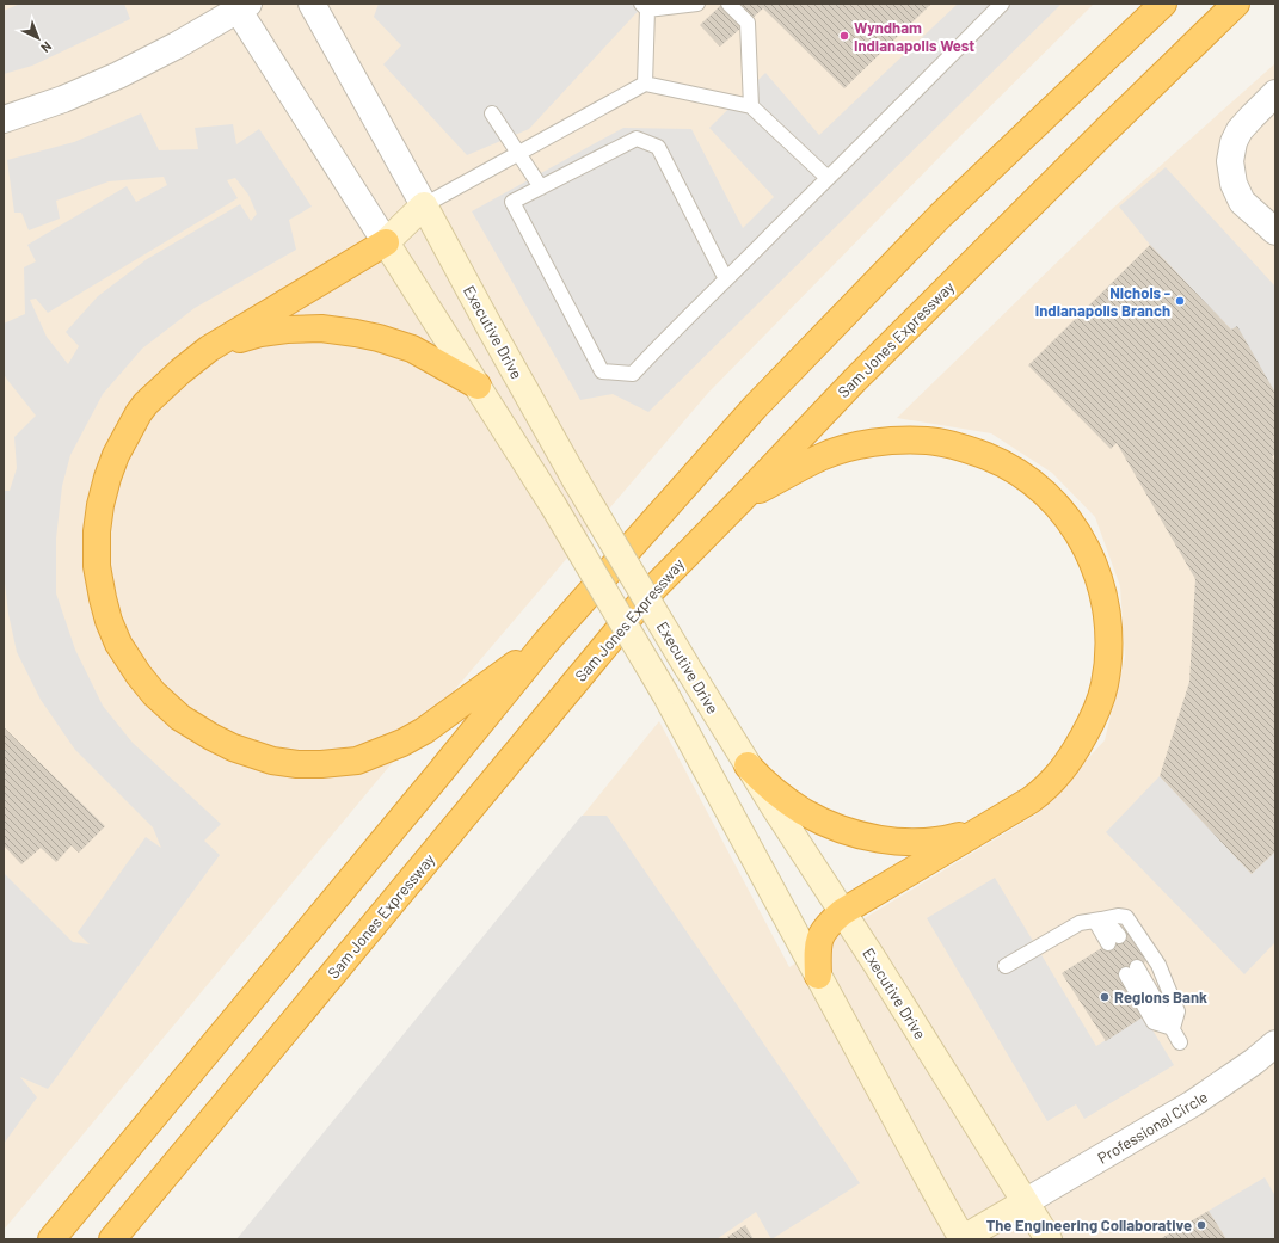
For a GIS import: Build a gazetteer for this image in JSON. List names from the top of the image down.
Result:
{
  "streets": {
    "highway": ["Sam Jones Expressway"],
    "street": ["Executive Drive", "Professional Circle"]
  },
  "crossings": [
    ["Executive Drive", "Professional Circle"]
  ],
  "places": [
    "Wyndham Indianapolis West",
    "Nichols - Indianapolis Branch",
    "Regions Bank",
    "The Engineering Collaborative"
  ],
  "north": "bottom right"
}
